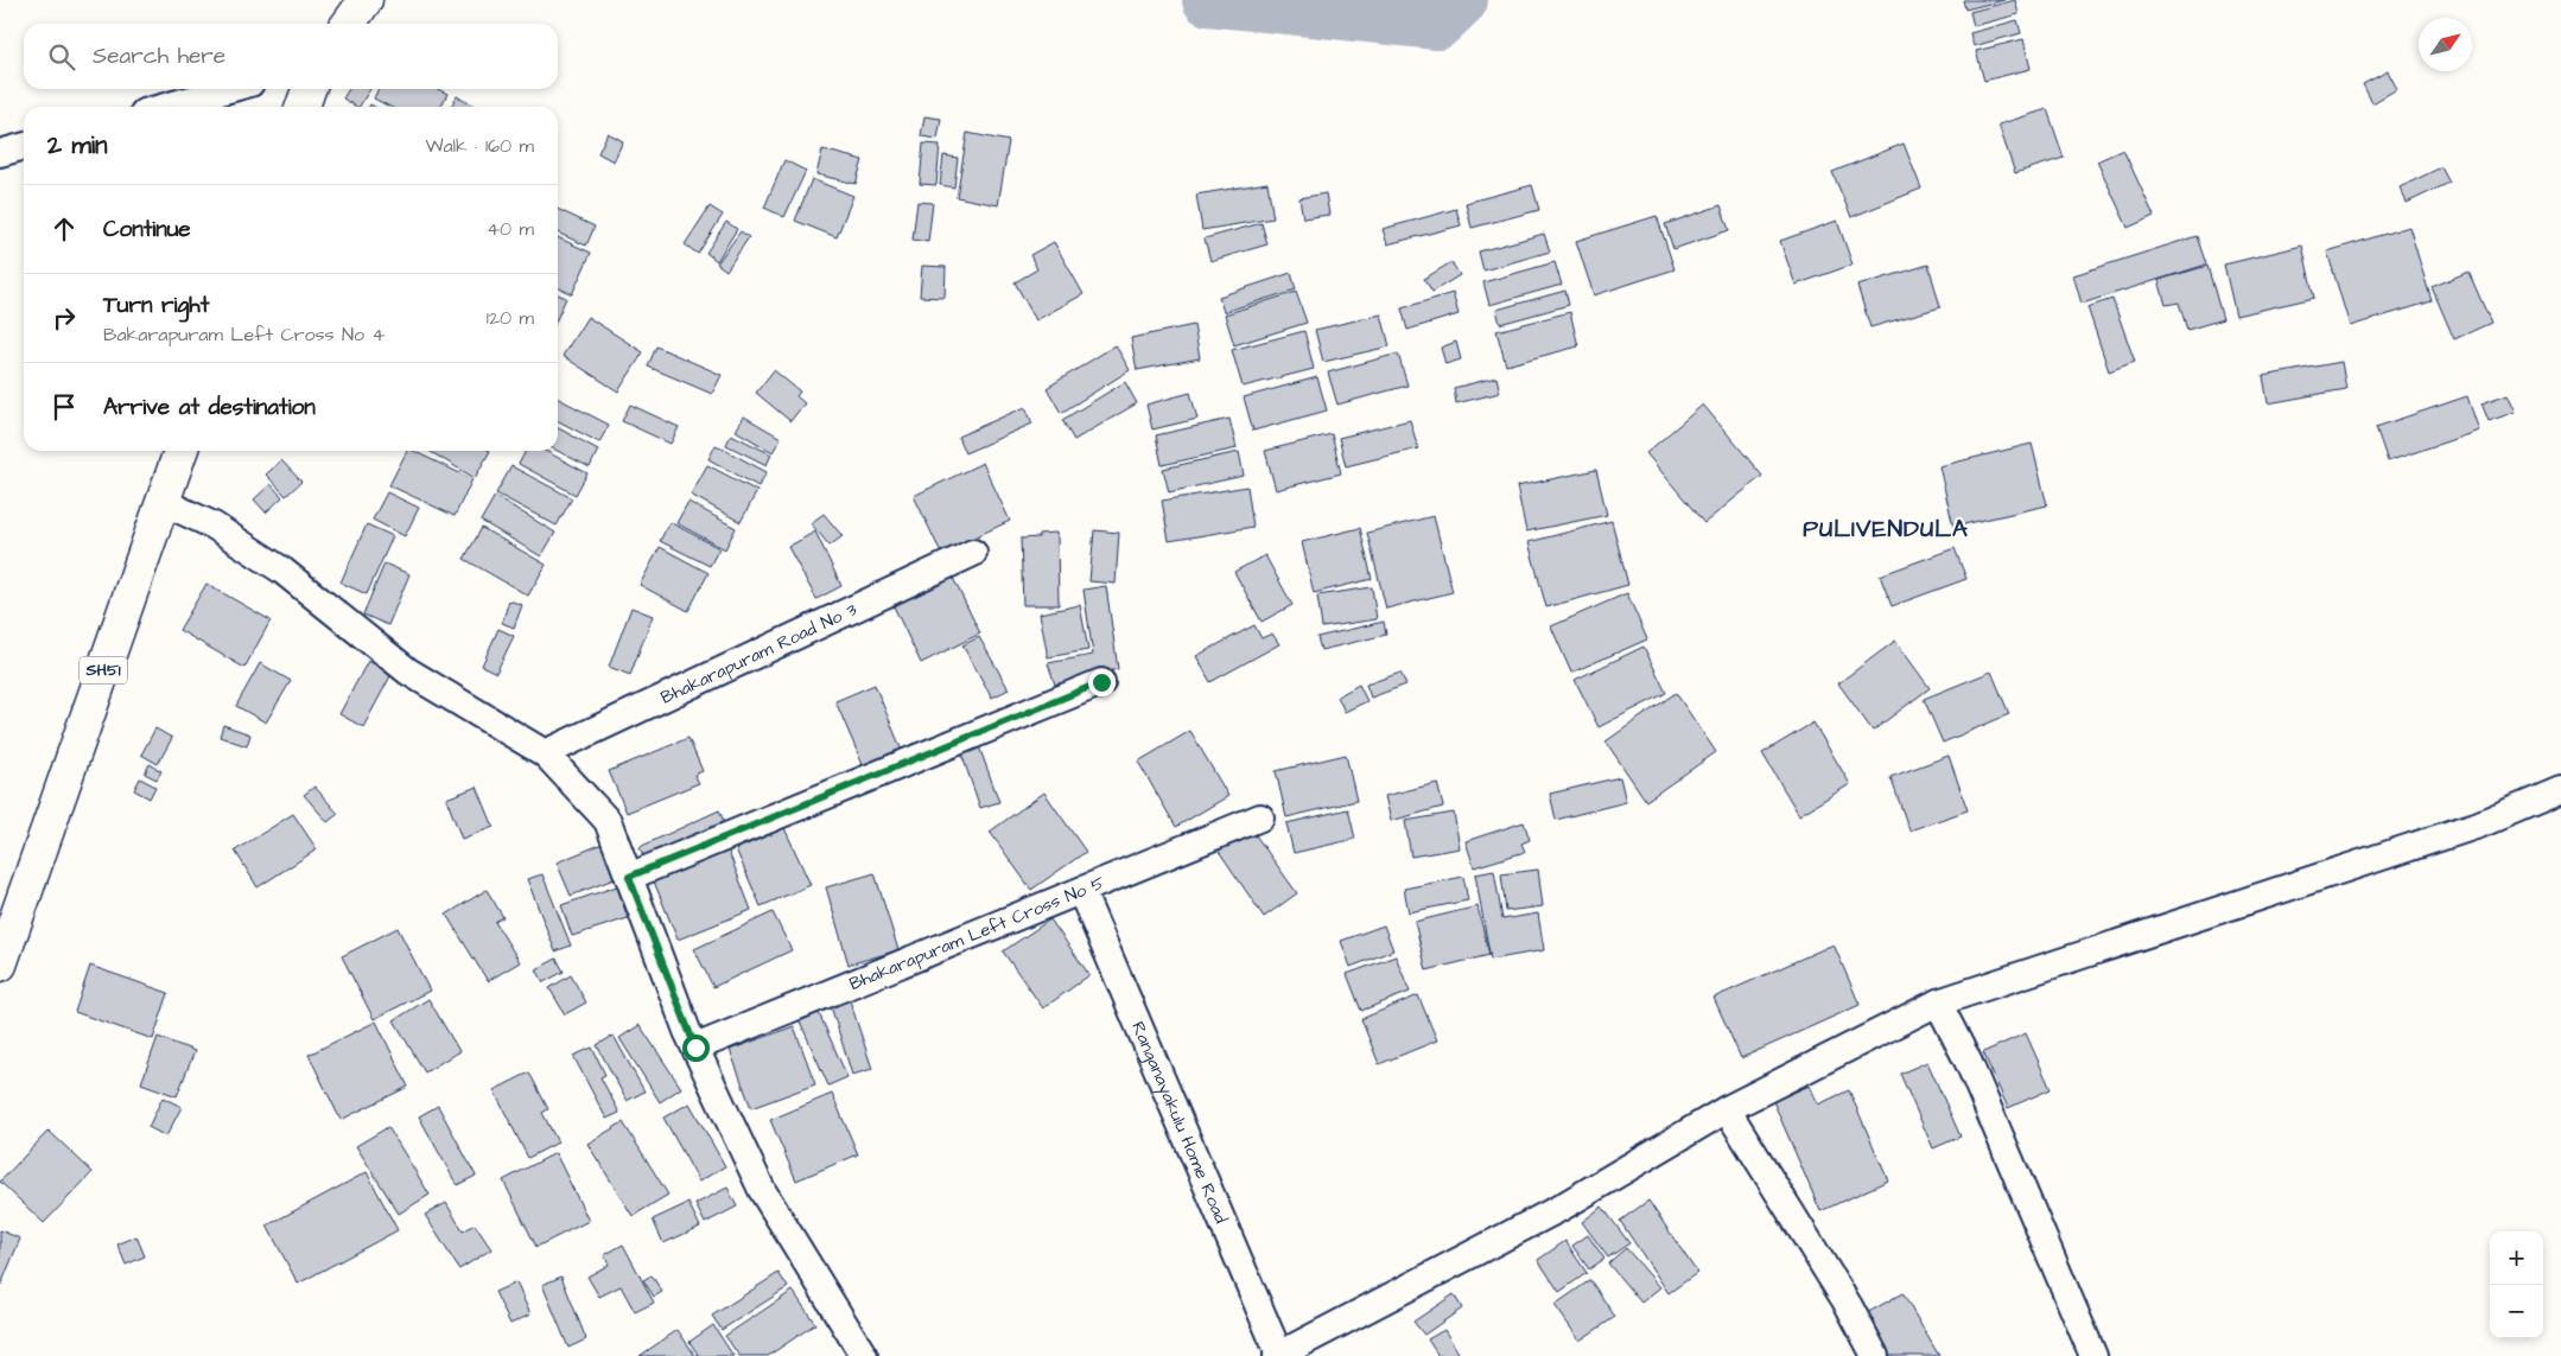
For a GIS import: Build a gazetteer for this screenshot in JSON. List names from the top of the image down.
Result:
{
  "streets": {
    "main road": ["SH51"],
    "street": ["Bhakarapuram Road No 3", "Bhakarapuram Left Cross No 5", "Ranganayakulu Home Road"]
  },
  "crossings": [
    ["Bhakarapuram Left Cross No 5", "Ranganayakulu Home Road"]
  ],
  "districts": ["PULIVENDULA"],
  "north": "top right",
  "page": {
    "search": "Search here",
    "heading": ["2 min", "Walk · 160 m"],
    "list": [
      ["Continue", "40 m"],
      ["Turn right", "Bakarapuram Left Cross No 4", "120 m"],
      "Arrive at destination"
    ],
    "map_buttons": ["+", "−"]
  }
}
